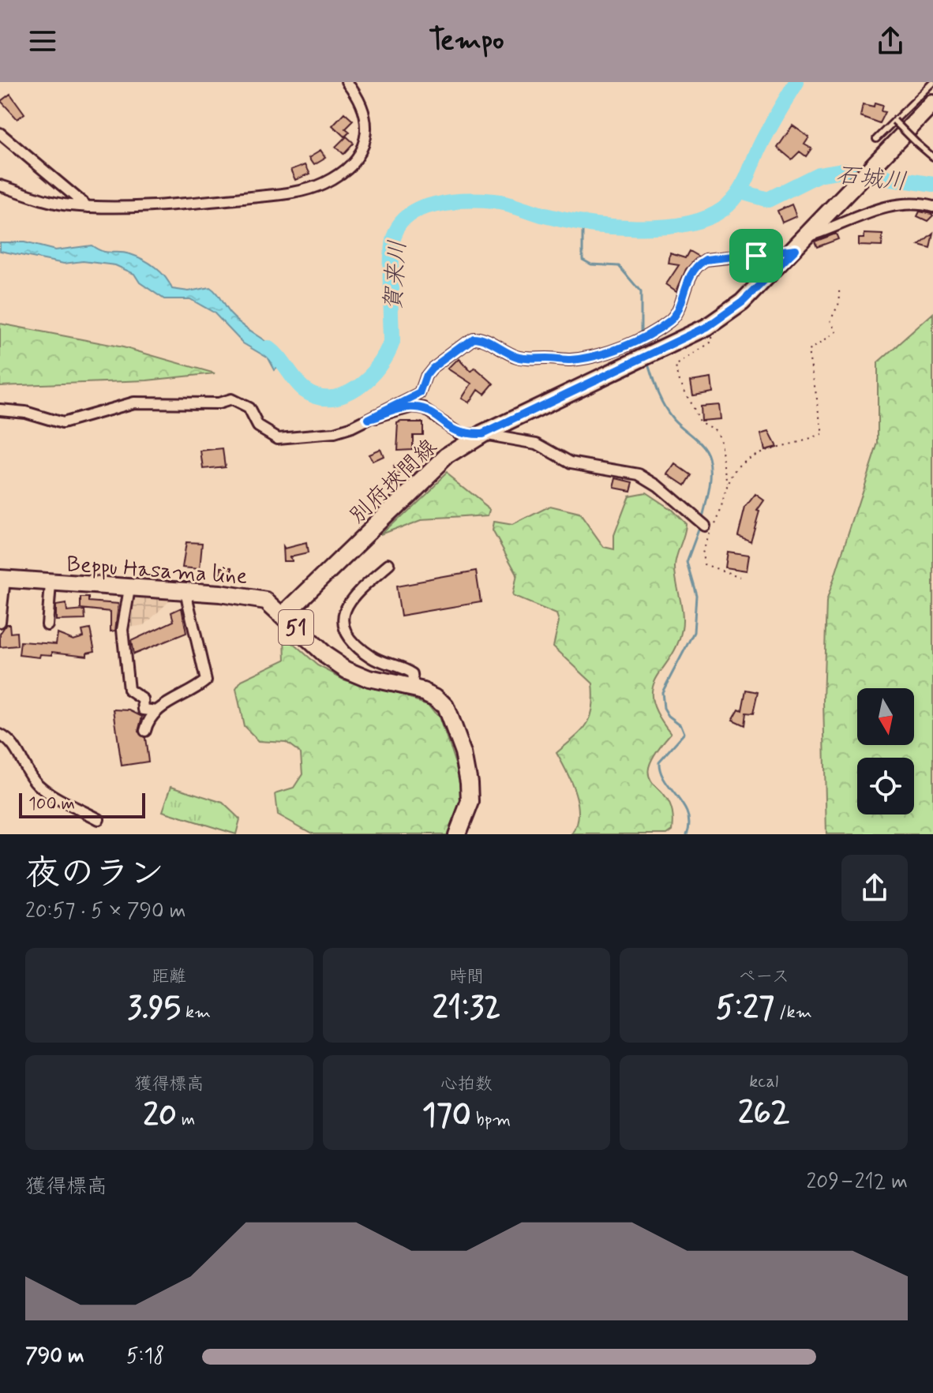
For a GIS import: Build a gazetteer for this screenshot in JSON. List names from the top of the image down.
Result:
{
  "streets": {
    "main road": ["別府挾間線", "Beppu Hasama line", "51"]
  },
  "crossings": [
    ["別府挾間線", "Beppu Hasama line"]
  ],
  "water": ["石城川", "賀来川"],
  "scale_bar": "100 m",
  "north": "bottom",
  "page": {
    "header": "Tempo",
    "scale": "100 m",
    "heading": ["夜のラン", "20:57 · 5 × 790 m"],
    "stats": [
      ["距離", "3.95 km"],
      ["時間", "21:32"],
      ["ペース", "5:27 /km"],
      ["獲得標高", "20 m"],
      ["心拍数", "170 bpm"],
      ["kcal", "262"]
    ],
    "chart": ["獲得標高", "209–212 m"],
    "list": [
      {
        "name": "790 m",
        "note": "5:18"
      }
    ]
  }
}
